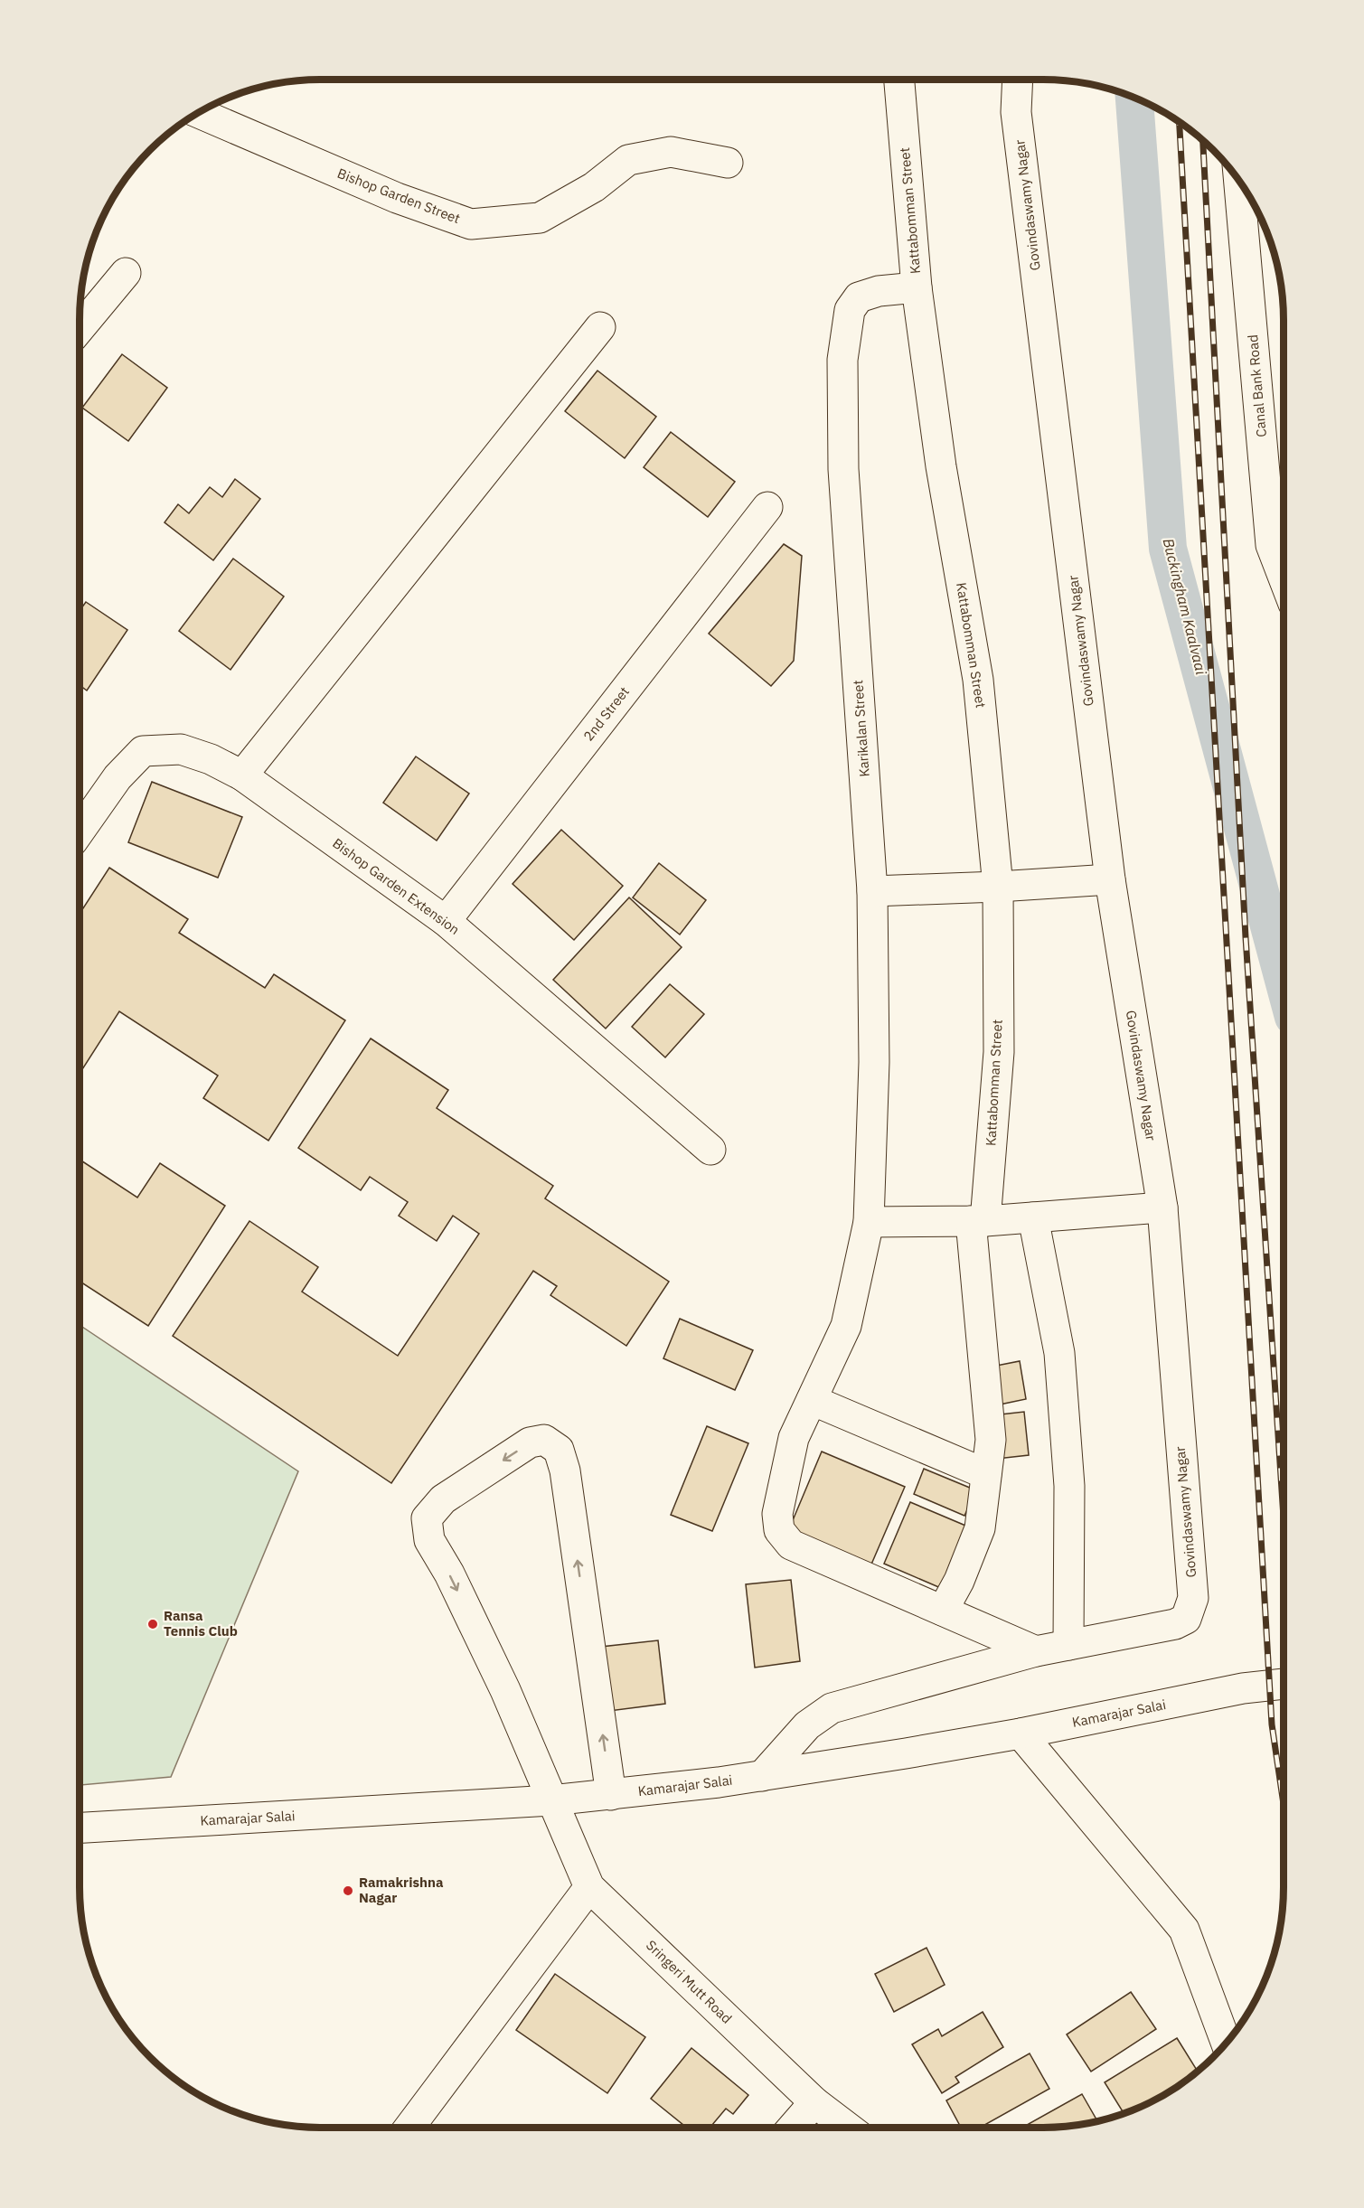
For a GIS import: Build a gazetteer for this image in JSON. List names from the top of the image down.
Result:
{
  "streets": {
    "street": [
      "Bishop Garden Street",
      "Govindaswamy Nagar",
      "Kattabomman Street",
      "Canal Bank Road",
      "2nd Street",
      "Karikalan Street",
      "Bishop Garden Extension",
      "Kamarajar Salai",
      "Sringeri Mutt Road"
    ]
  },
  "crossings": [
    ["Govindaswamy Nagar", "Karikalan Street"],
    ["Govindaswamy Nagar", "Kamarajar Salai"],
    ["Kattabomman Street", "Karikalan Street"],
    ["2nd Street", "Bishop Garden Extension"],
    ["Kamarajar Salai", "Sringeri Mutt Road"]
  ],
  "water": ["Buckingham Kaalvaai"],
  "places": ["Ransa Tennis Club", "Ramakrishna Nagar"]
}
